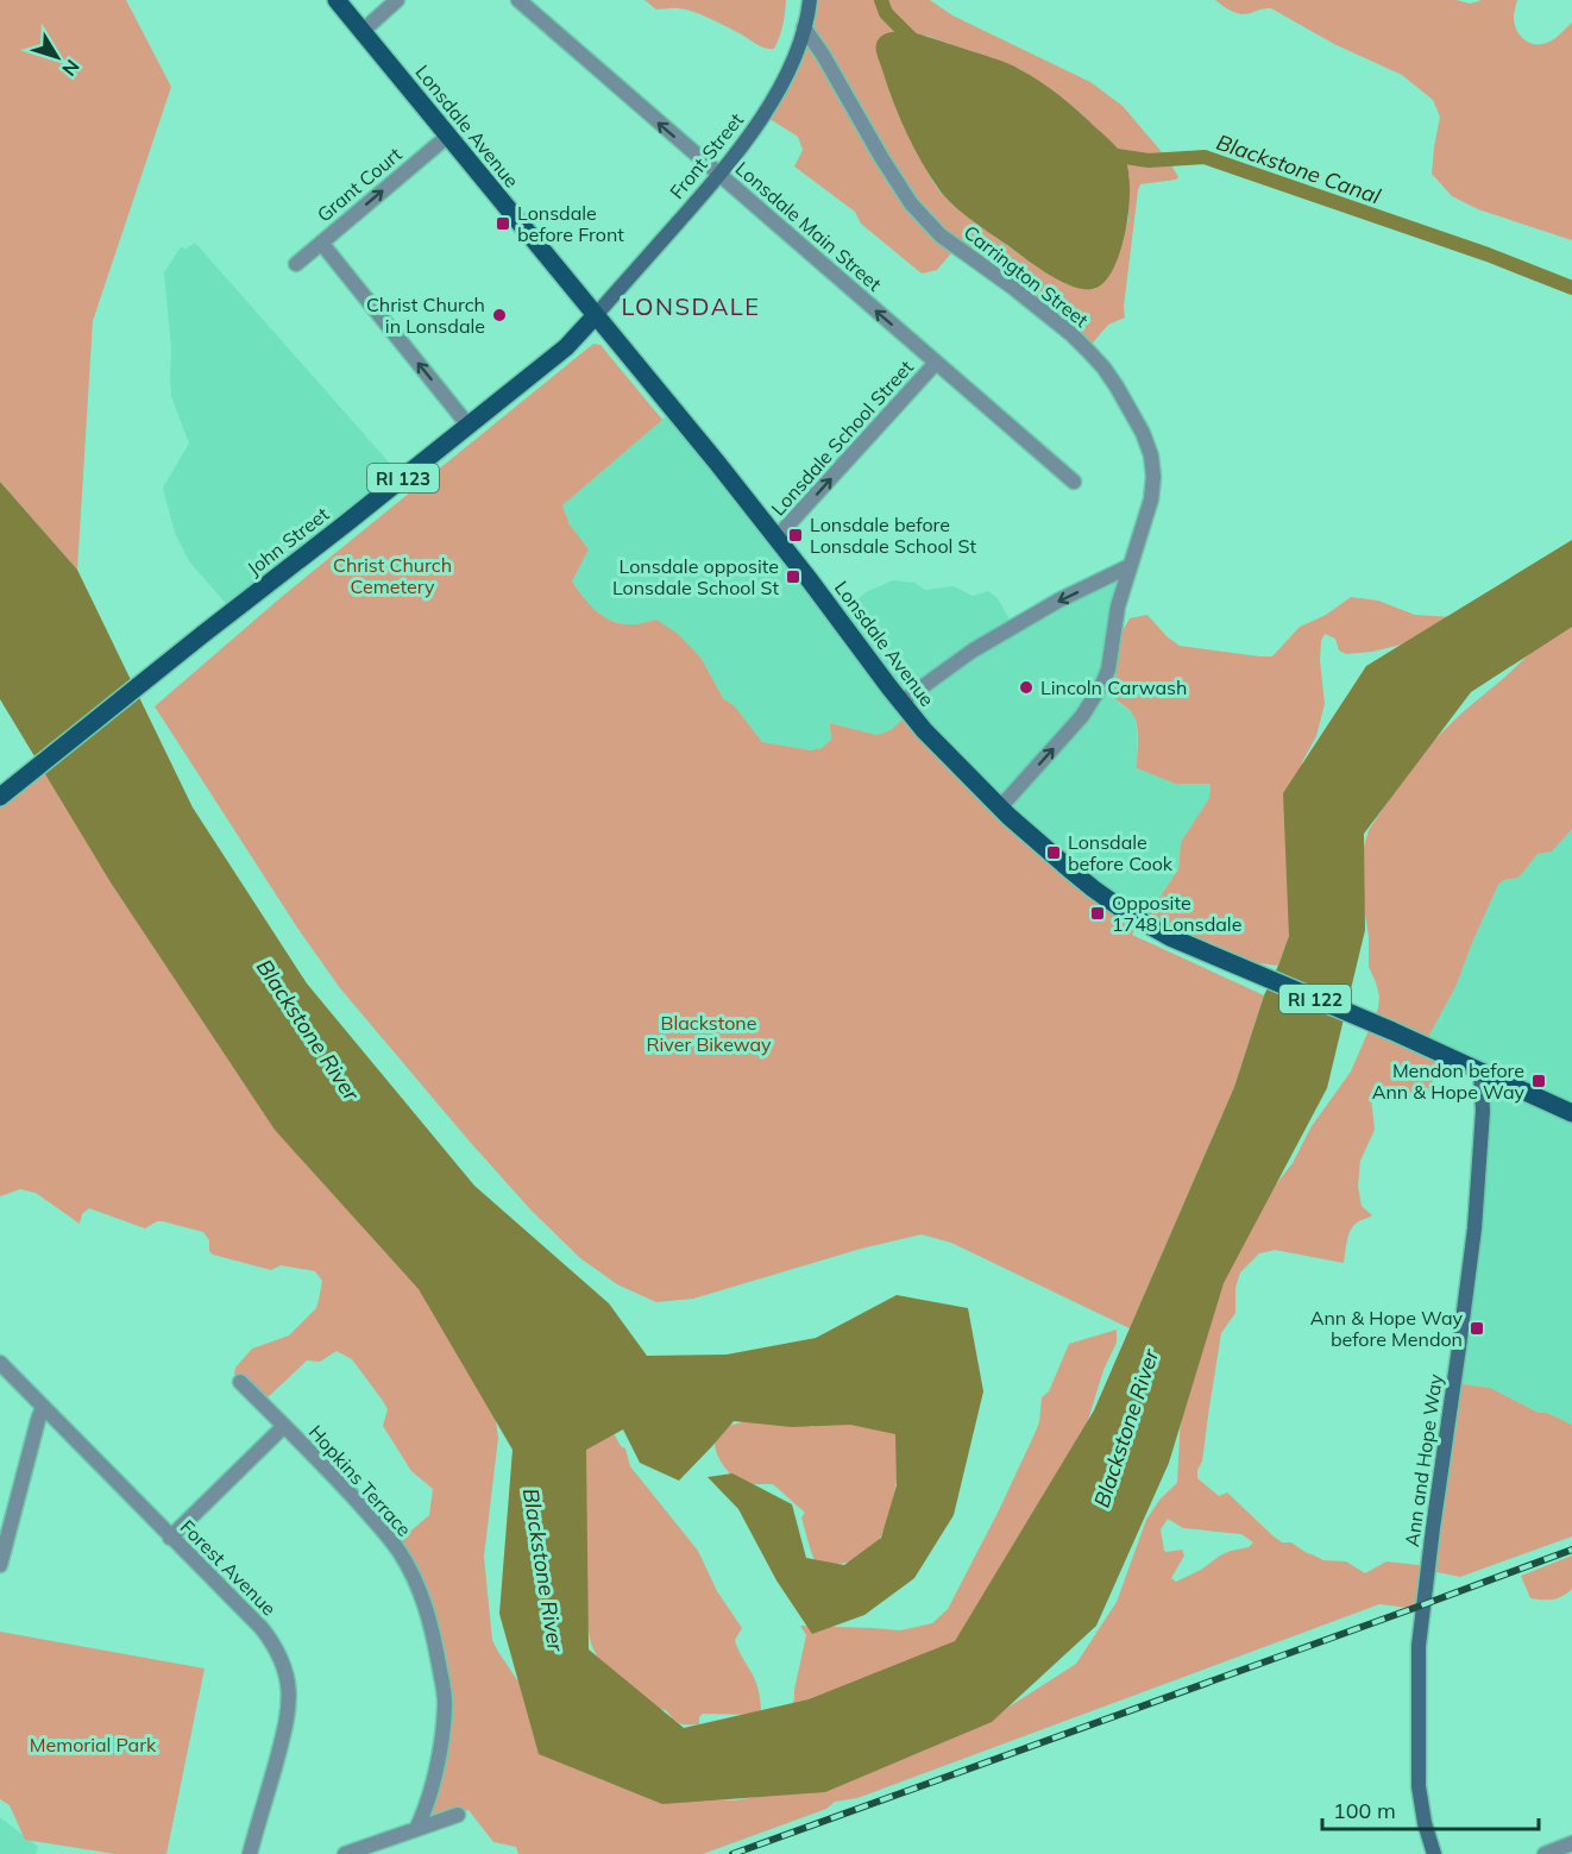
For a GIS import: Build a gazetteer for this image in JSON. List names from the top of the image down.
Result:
{
  "streets": {
    "main road": [
      "Lonsdale Avenue",
      "Front Street",
      "RI 123",
      "John Street",
      "RI 122",
      "Ann and Hope Way"
    ],
    "street": [
      "Grant Court",
      "Lonsdale Main Street",
      "Carrington Street",
      "Lonsdale School Street",
      "Hopkins Terrace",
      "Forest Avenue"
    ]
  },
  "crossings": [
    ["Lonsdale Avenue", "Front Street"],
    ["Lonsdale Avenue", "Grant Court"],
    ["Lonsdale Avenue", "Carrington Street"],
    ["Lonsdale Avenue", "Lonsdale School Street"],
    ["Lonsdale Avenue", "John Street"],
    ["Lonsdale Avenue", "RI 122"],
    ["Lonsdale Avenue", "Ann and Hope Way"],
    ["Front Street", "Lonsdale Main Street"],
    ["Front Street", "Carrington Street"],
    ["Front Street", "John Street"],
    ["Lonsdale Main Street", "Lonsdale School Street"],
    ["RI 122", "Ann and Hope Way"]
  ],
  "one_way": ["Grant Court", "Lonsdale Main Street", "Lonsdale School Street"],
  "districts": ["LONSDALE"],
  "water": ["Blackstone Canal", "Blackstone River"],
  "parks": ["Christ Church Cemetery", "Blackstone River Bikeway", "Memorial Park"],
  "places": {
    "transit": [
      "Lonsdale before Front",
      "Lonsdale before Lonsdale School St",
      "Lonsdale opposite Lonsdale School St",
      "Lonsdale before Cook",
      "Opposite 1748 Lonsdale",
      "Mendon before Ann & Hope Way",
      "Ann & Hope Way before Mendon"
    ],
    "other": ["Christ Church in Lonsdale", "Lincoln Carwash"]
  },
  "scale_bar": "100 m",
  "north": "bottom right"
}
